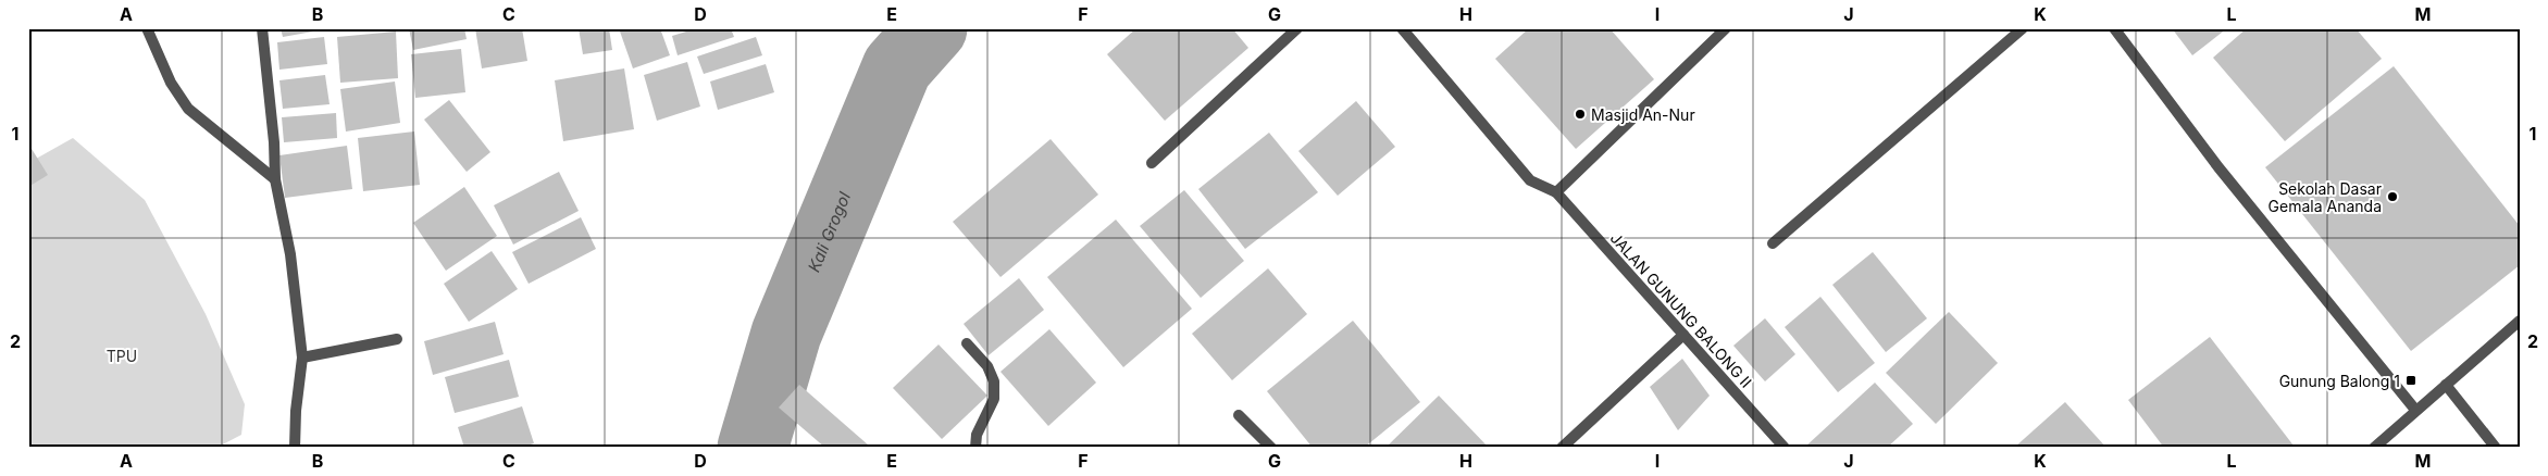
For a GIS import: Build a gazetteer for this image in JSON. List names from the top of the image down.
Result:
{
  "streets": {
    "street": ["JALAN GUNUNG BALONG II"]
  },
  "water": ["Kali Grogol"],
  "parks": ["TPU"],
  "places": {
    "other": ["Masjid An-Nur", "Sekolah Dasar Gemala Ananda"],
    "transit": ["Gunung Balong 1"]
  },
  "grid": {
    "columns": [
      "A",
      "B",
      "C",
      "D",
      "E",
      "F",
      "G",
      "H",
      "I",
      "J",
      "K",
      "L",
      "M"
    ],
    "rows": ["1", "2"]
  }
}
